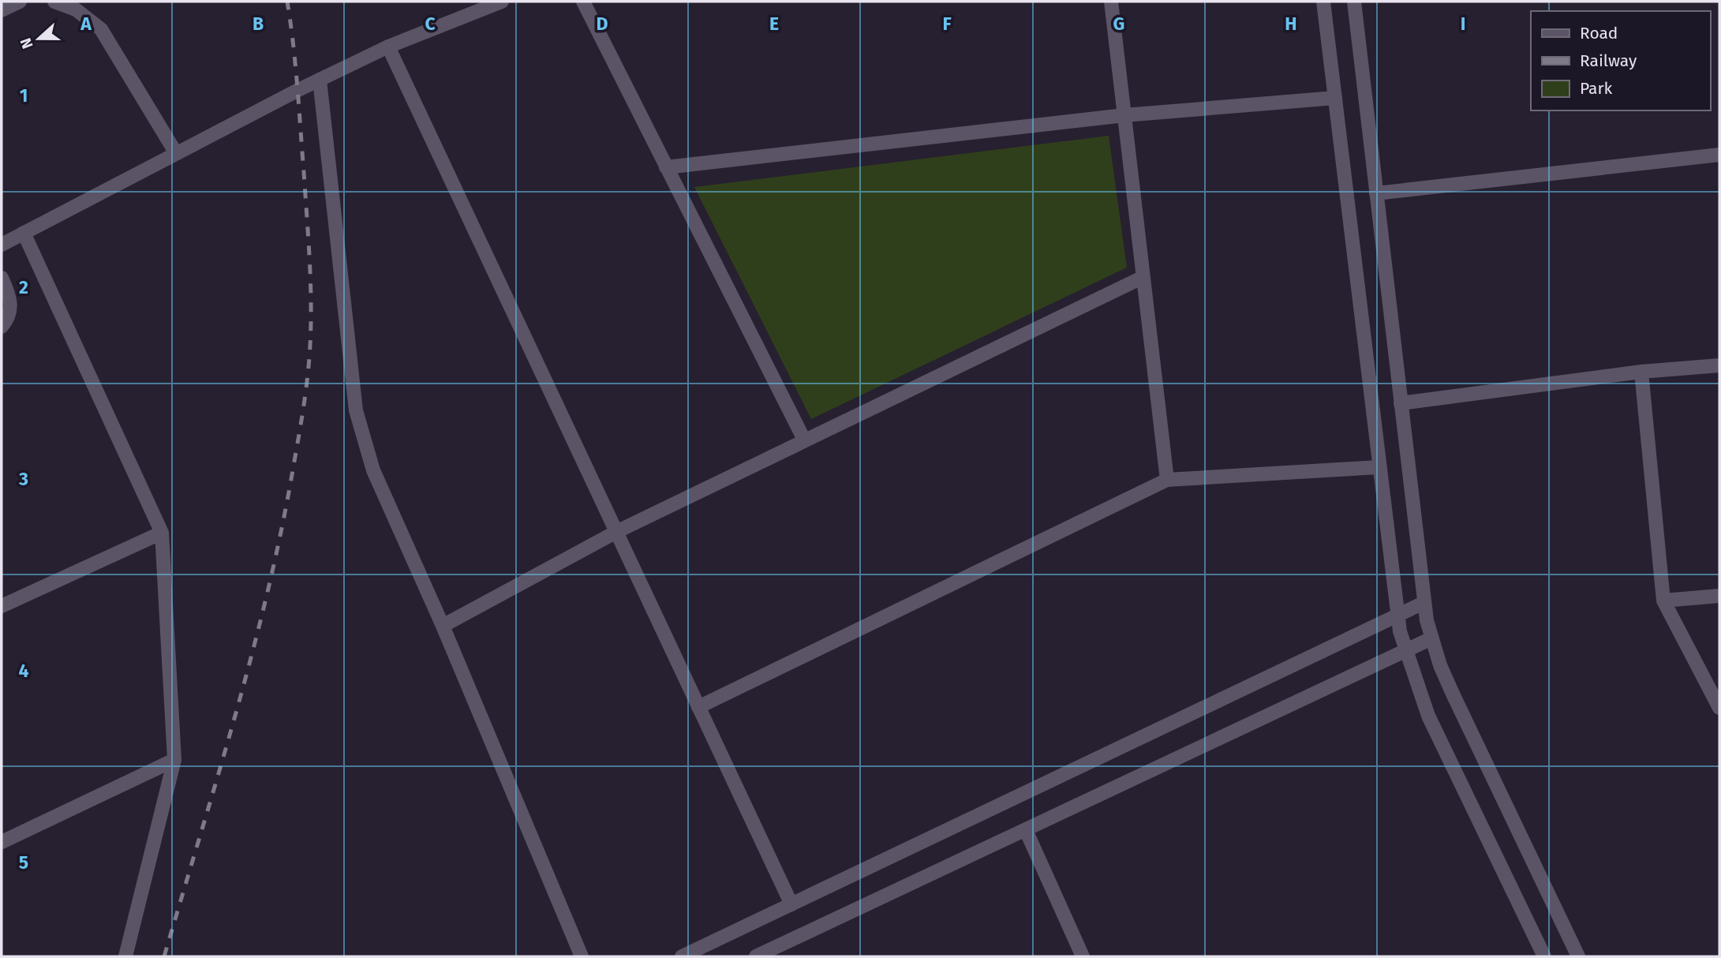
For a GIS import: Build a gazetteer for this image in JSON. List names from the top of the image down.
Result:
{
  "legend": ["Road", "Railway", "Park"],
  "north": "left",
  "grid": {
    "columns": [
      "A",
      "B",
      "C",
      "D",
      "E",
      "F",
      "G",
      "H",
      "I"
    ],
    "rows": [
      "1",
      "2",
      "3",
      "4",
      "5"
    ]
  }
}
